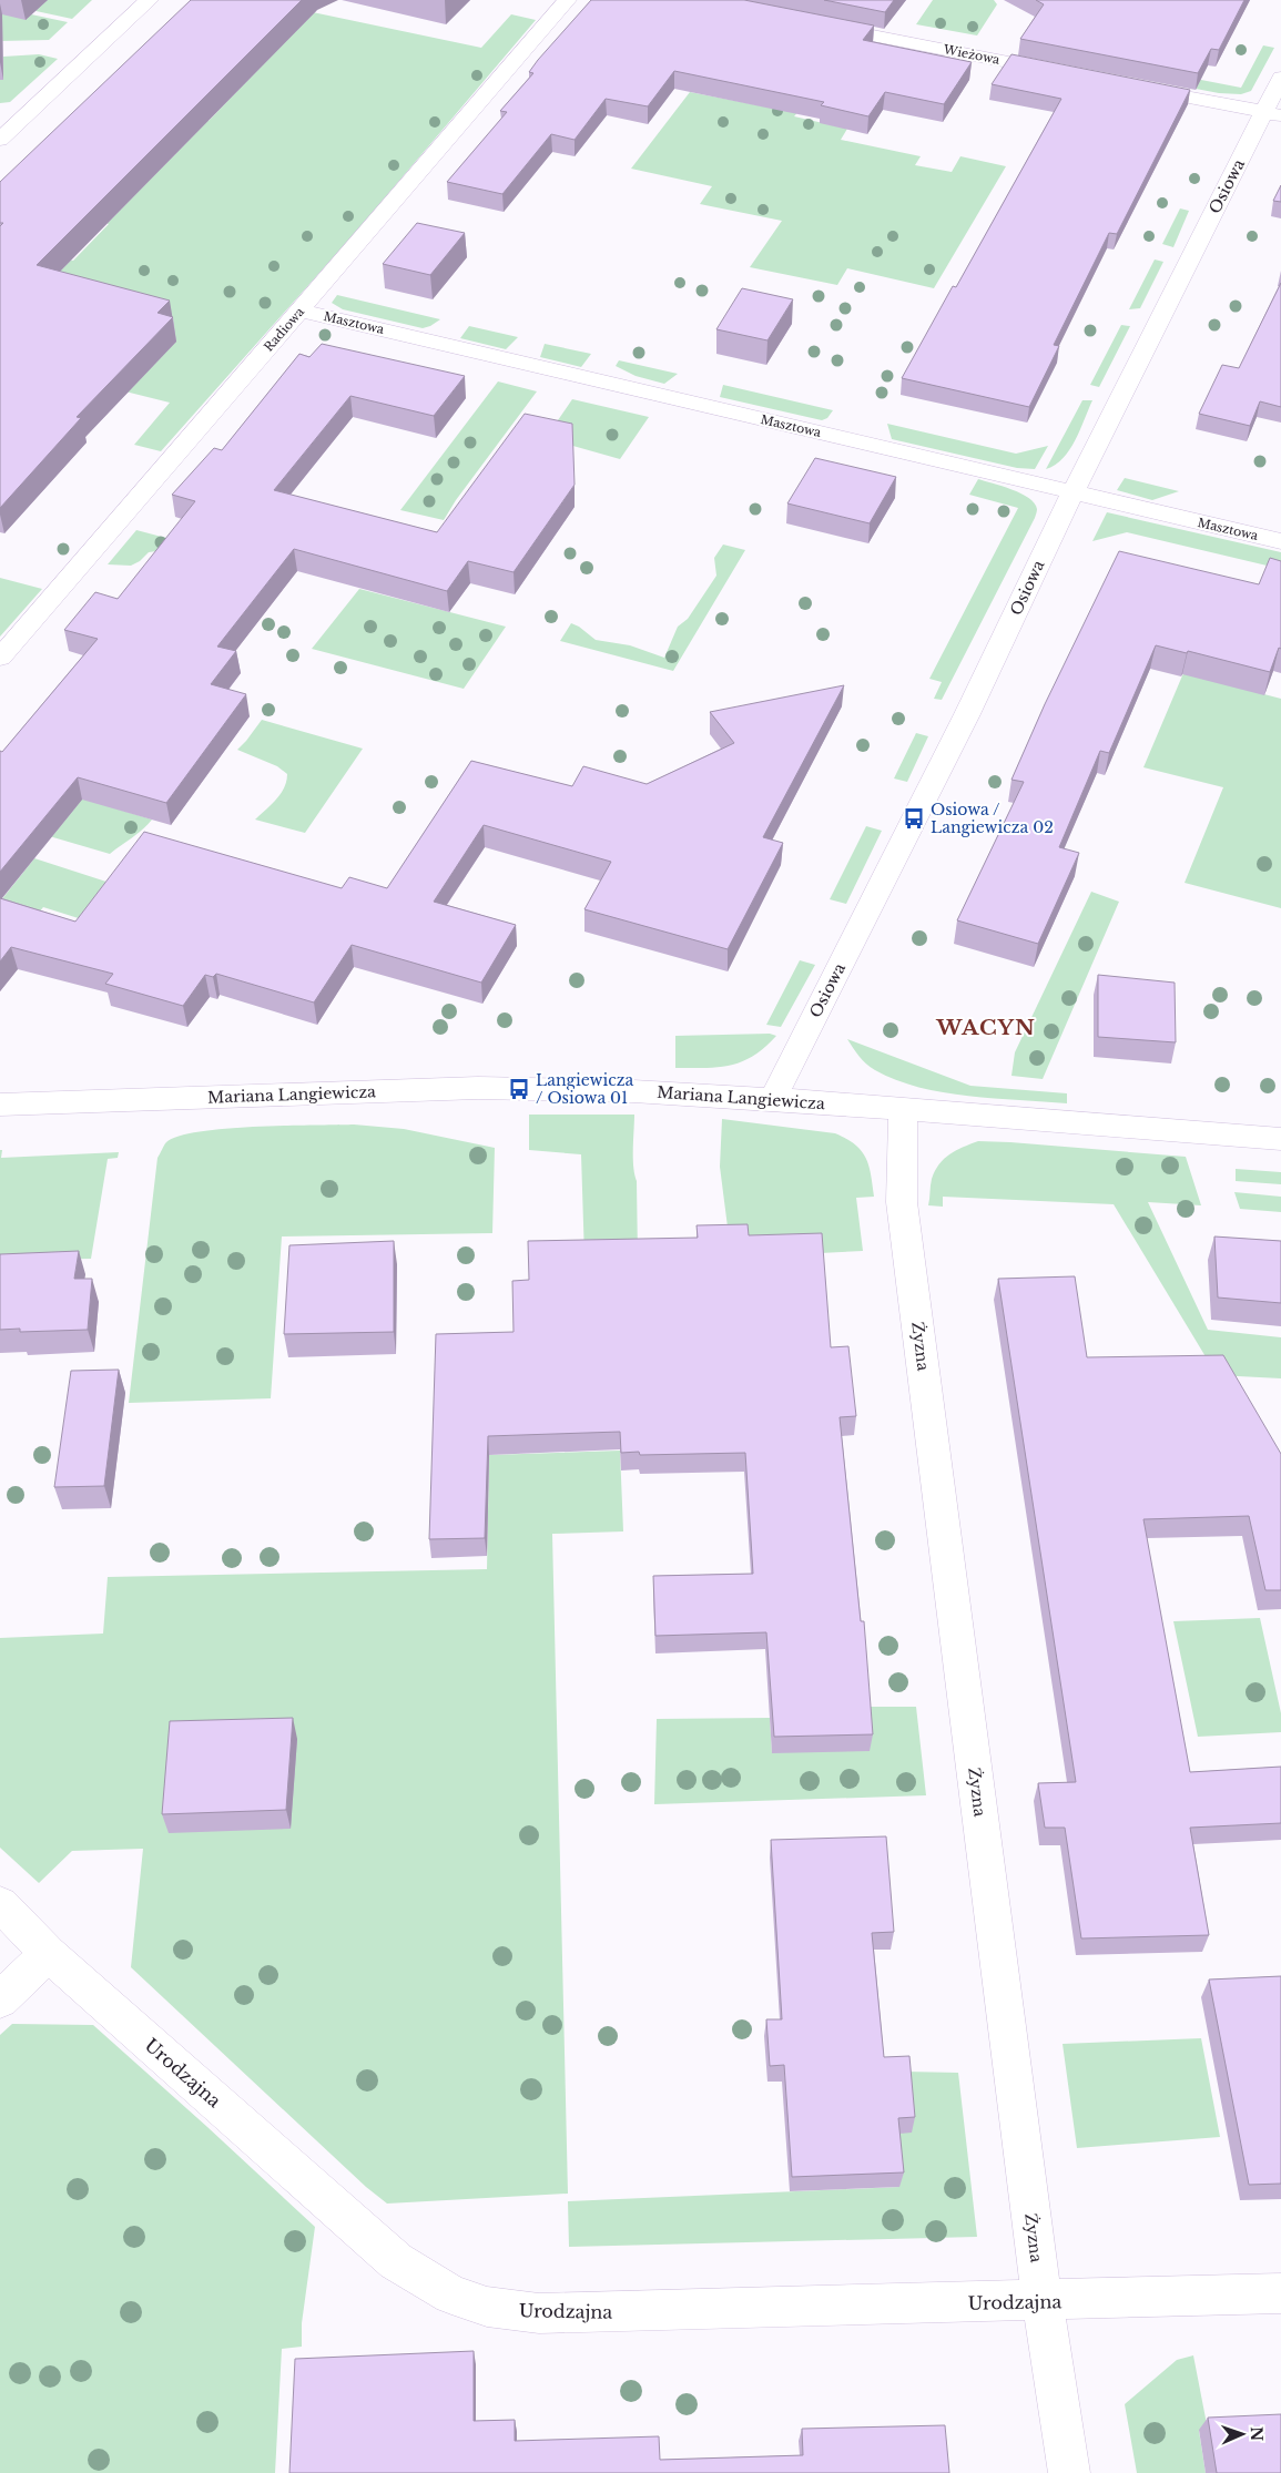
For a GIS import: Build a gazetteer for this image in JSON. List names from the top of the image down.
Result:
{
  "streets": {
    "street": [
      "Wieżowa",
      "Osiowa",
      "Masztowa",
      "Radiowa",
      "Mariana Langiewicza",
      "Żyzna",
      "Urodzajna"
    ]
  },
  "crossings": [
    ["Osiowa", "Masztowa"],
    ["Osiowa", "Mariana Langiewicza"],
    ["Masztowa", "Radiowa"],
    ["Mariana Langiewicza", "Żyzna"],
    ["Żyzna", "Urodzajna"]
  ],
  "districts": ["WACYN"],
  "places": {
    "bus stop": ["Osiowa / Langiewicza 02", "Langiewicza / Osiowa 01"]
  },
  "north": "right"
}
